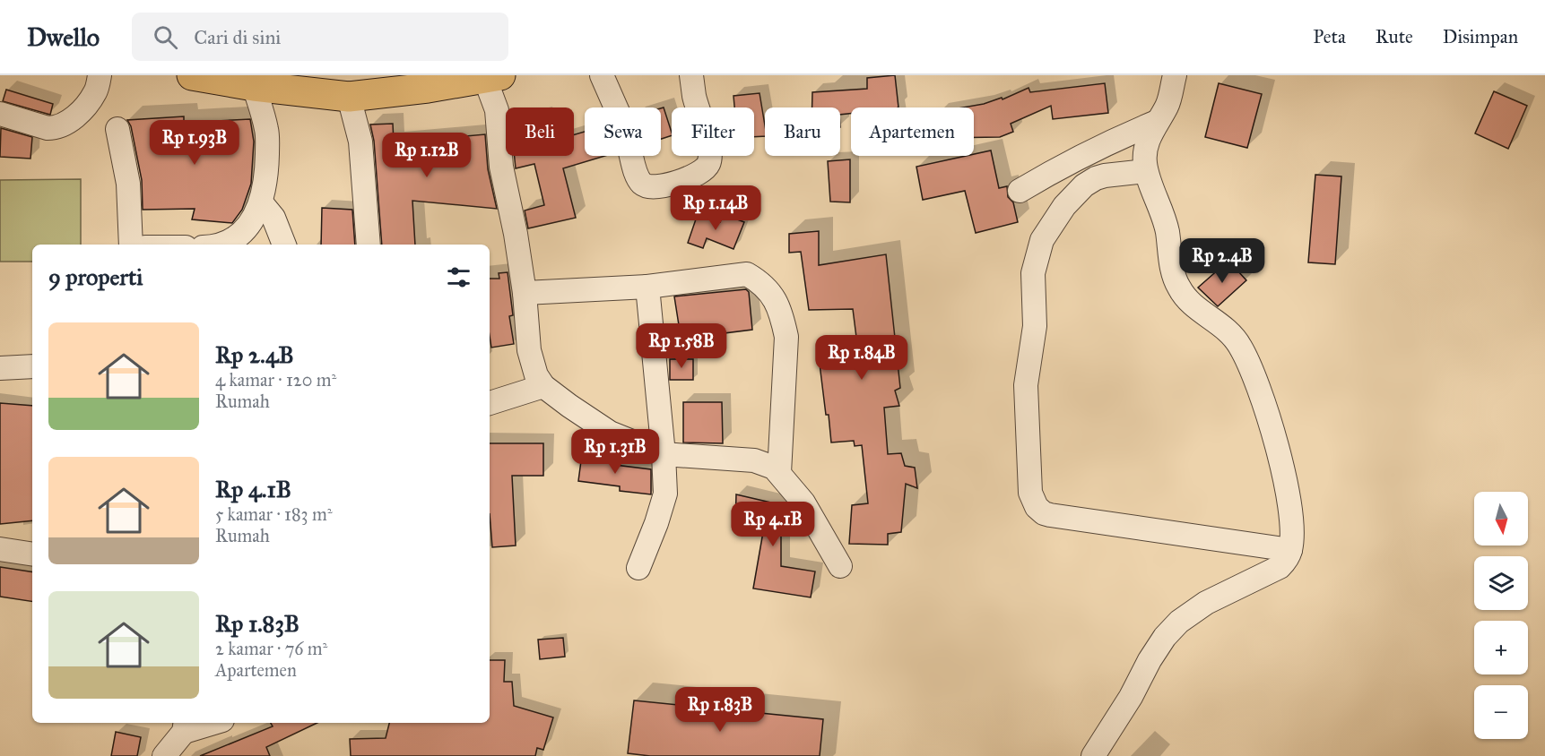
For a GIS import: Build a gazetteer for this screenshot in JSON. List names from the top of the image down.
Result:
{
  "north": "bottom",
  "page": {
    "header": "Dwello",
    "search": "Cari di sini",
    "nav": ["Peta", "Rute", "Disimpan"],
    "chip": [
      "Beli",
      "Sewa",
      "Filter",
      "Baru",
      "Apartemen"
    ],
    "price": [
      "Rp 1.93B",
      "Rp 1.12B",
      "Rp 1.14B",
      "Rp 2.4B",
      "Rp 1.58B",
      "Rp 1.84B",
      "Rp 1.31B",
      "Rp 4.1B",
      "Rp 1.83B"
    ],
    "heading": "9 properti",
    "list": [
      {
        "name": "Rp 2.4B",
        "note": "4 kamar · 120 m² · Rumah"
      },
      {
        "name": "Rp 4.1B",
        "note": "5 kamar · 183 m² · Rumah"
      },
      {
        "name": "Rp 1.83B",
        "note": "2 kamar · 76 m² · Apartemen"
      }
    ],
    "map_buttons": ["+", "−"]
  }
}
